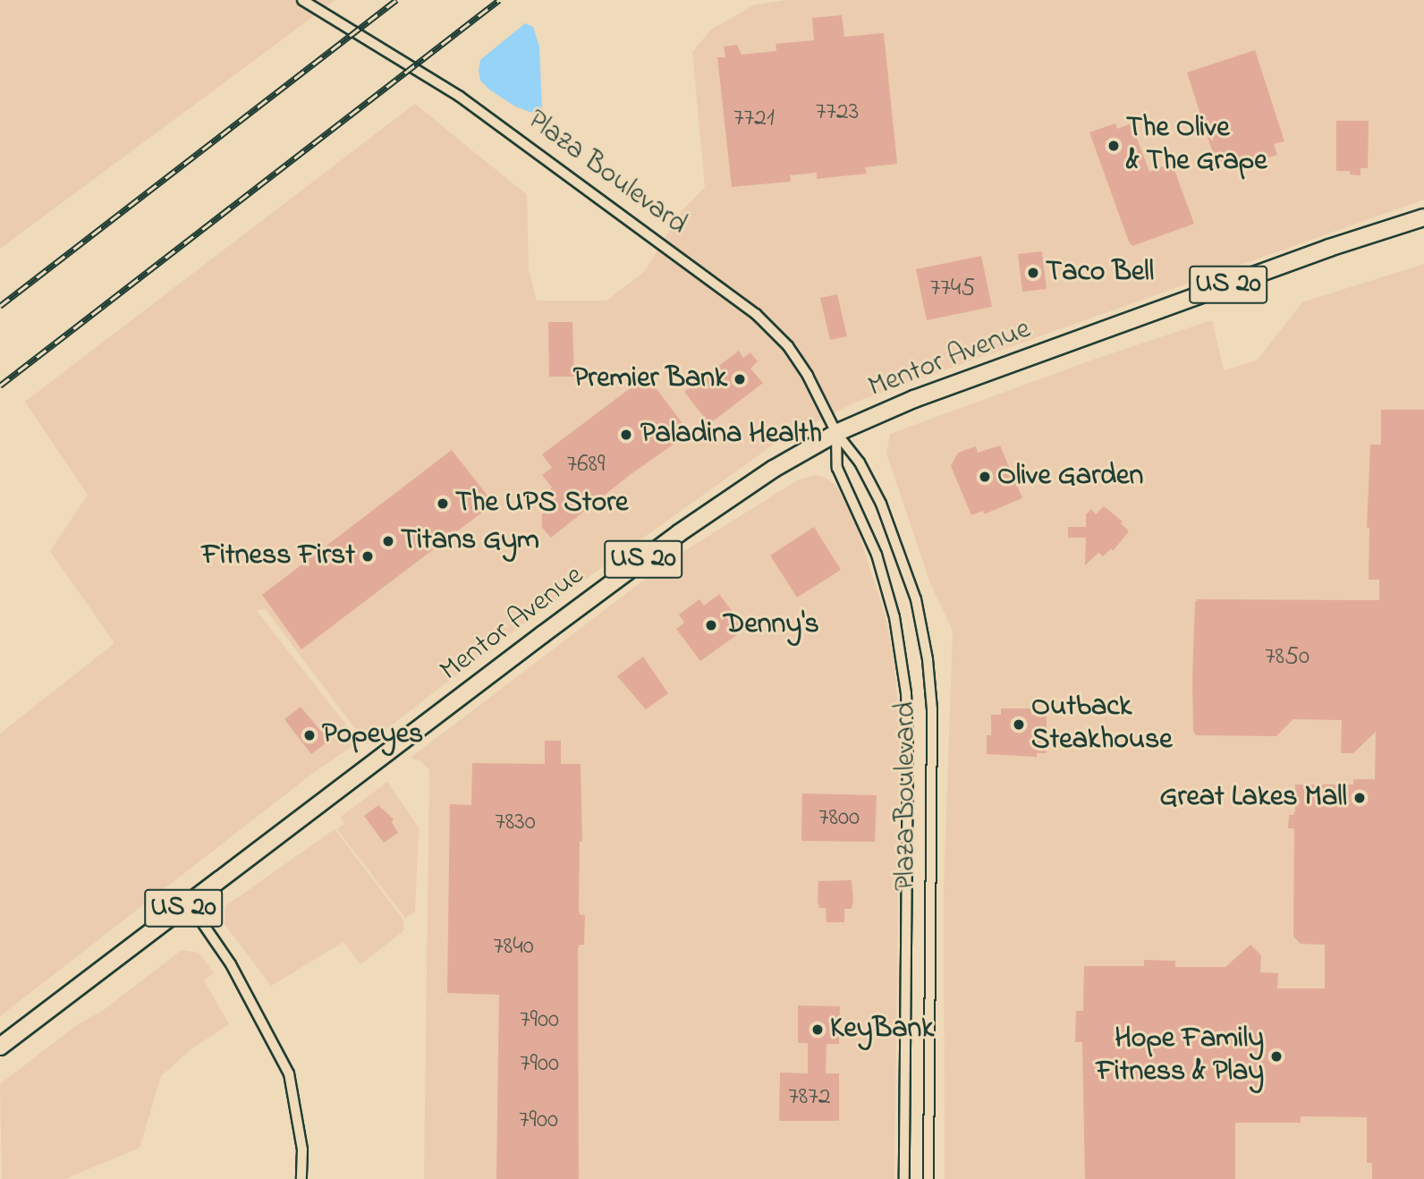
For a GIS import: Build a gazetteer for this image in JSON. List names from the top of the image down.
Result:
{
  "streets": {
    "main road": ["US 20", "Mentor Avenue"],
    "street": ["Plaza Boulevard"]
  },
  "crossings": [
    ["Plaza Boulevard", "Mentor Avenue"]
  ],
  "places": [
    "The Olive & The Grape",
    "Taco Bell",
    "Premier Bank",
    "Paladina Health",
    "Olive Garden",
    "The UPS Store",
    "Titans Gym",
    "Fitness First",
    "Denny's",
    "Outback Steakhouse",
    "Popeyes",
    "Great Lakes Mall",
    "KeyBank",
    "Hope Family Fitness & Play"
  ],
  "house_numbers": [
    "7723",
    "7721",
    "7745",
    "7689",
    "7850",
    "7800",
    "7830",
    "7840",
    "7900",
    "7900",
    "7872",
    "7900"
  ]
}
